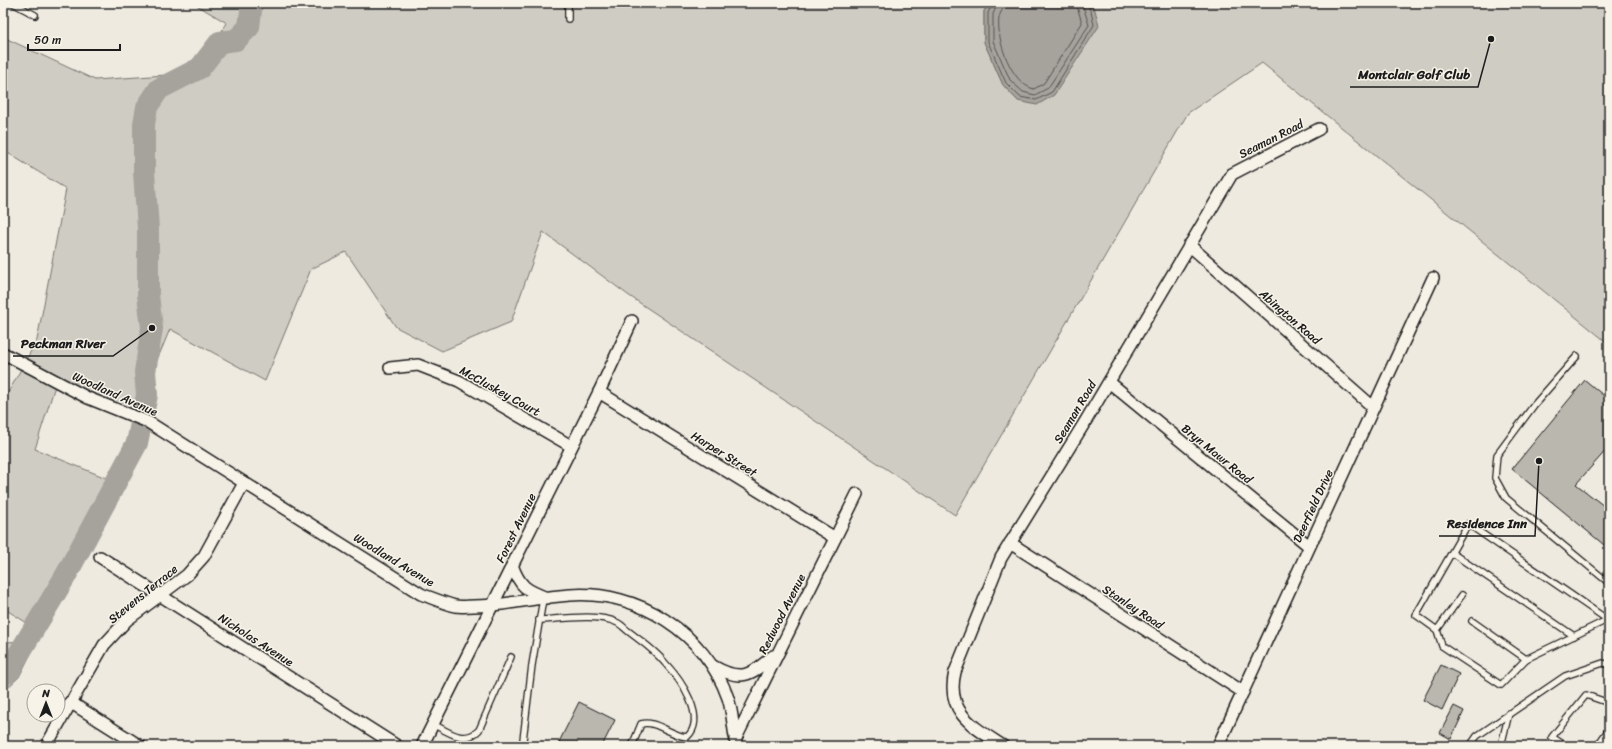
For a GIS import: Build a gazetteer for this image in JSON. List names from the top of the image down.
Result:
{
  "streets": {
    "street": [
      "Seaman Road",
      "Abington Road",
      "McCluskey Court",
      "Woodland Avenue",
      "Harper Street",
      "Bryn Mawr Road",
      "Deerfield Drive",
      "Forest Avenue",
      "Stevens Terrace",
      "Stanley Road",
      "Redwood Avenue",
      "Nicholas Avenue"
    ]
  },
  "crossings": [
    ["Seaman Road", "Abington Road"],
    ["Seaman Road", "Bryn Mawr Road"],
    ["Seaman Road", "Stanley Road"],
    ["Abington Road", "Deerfield Drive"],
    ["McCluskey Court", "Forest Avenue"],
    ["Woodland Avenue", "Forest Avenue"],
    ["Woodland Avenue", "Stevens Terrace"],
    ["Woodland Avenue", "Redwood Avenue"],
    ["Harper Street", "Forest Avenue"],
    ["Harper Street", "Redwood Avenue"],
    ["Bryn Mawr Road", "Deerfield Drive"],
    ["Deerfield Drive", "Stanley Road"],
    ["Stevens Terrace", "Nicholas Avenue"]
  ],
  "places": ["Montclair Golf Club", "Peckman River", "Residence Inn"],
  "scale_bar": "50 m",
  "north": "top"
}
